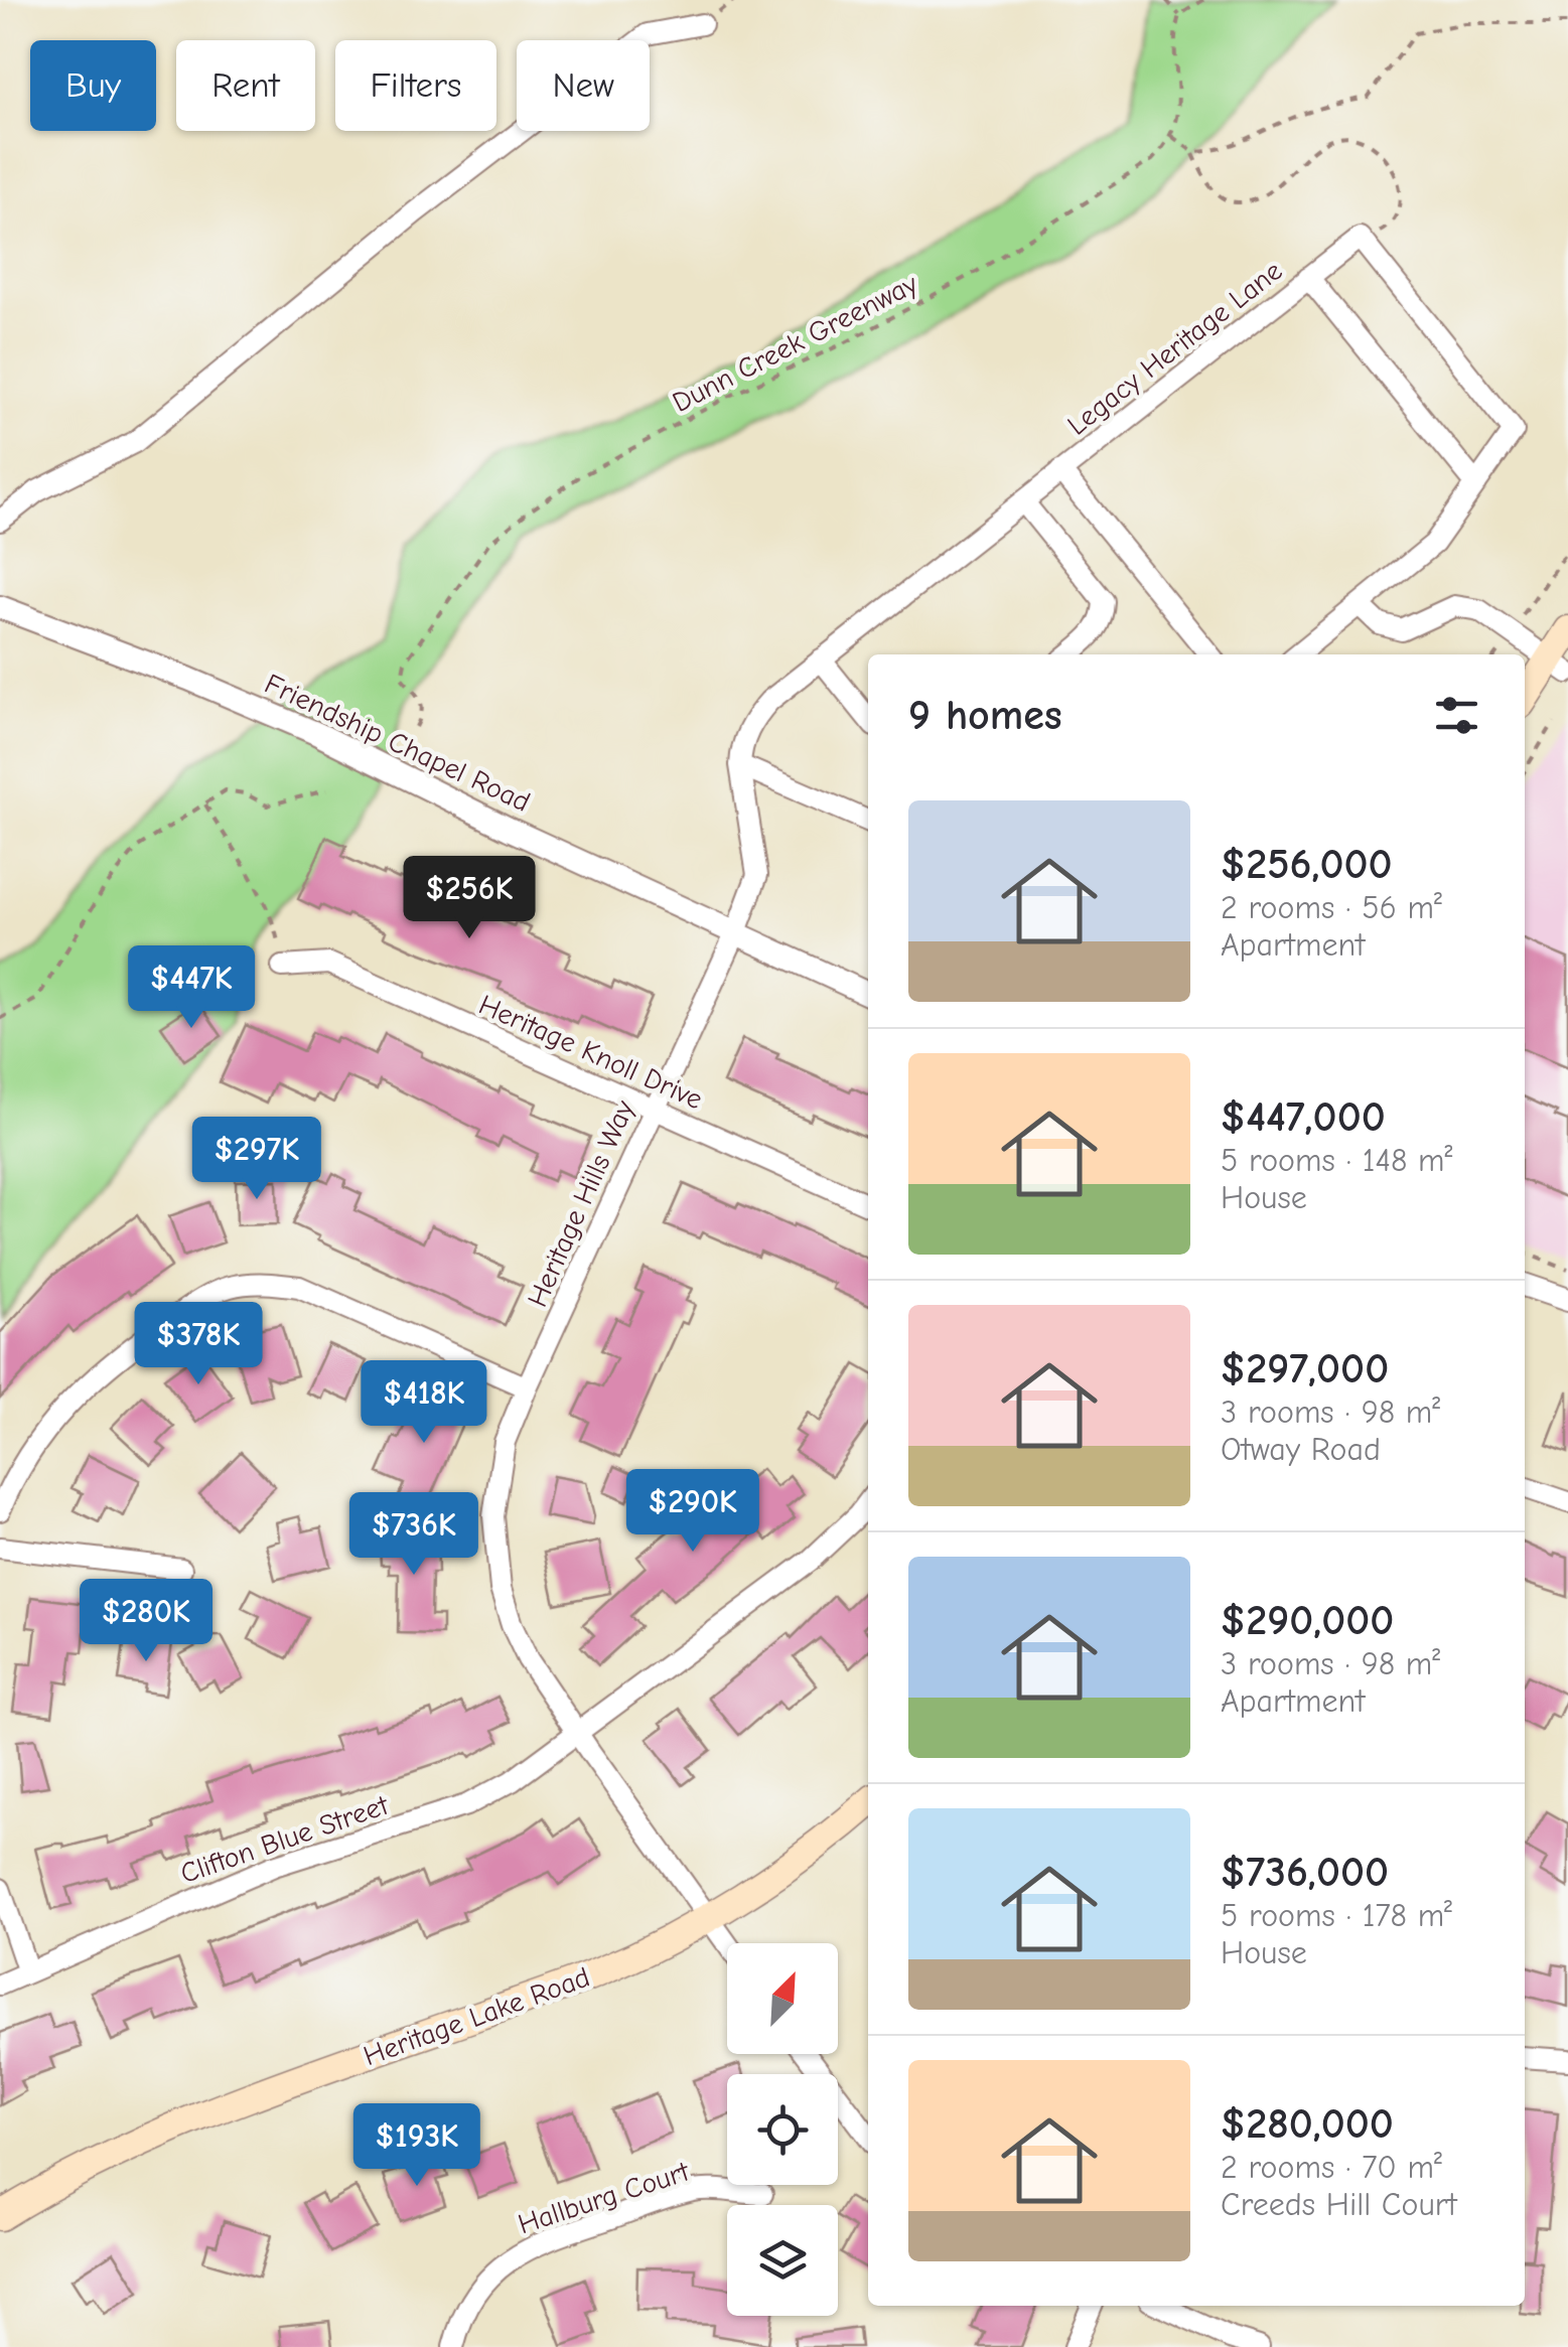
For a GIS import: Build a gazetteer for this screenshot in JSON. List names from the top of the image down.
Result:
{
  "streets": {
    "main road": ["Heritage Lake Road"],
    "street": [
      "Legacy Heritage Lane",
      "Friendship Chapel Road",
      "Heritage Knoll Drive",
      "Heritage Hills Way",
      "Clifton Blue Street",
      "Hallburg Court"
    ],
    "path": ["Dunn Creek Greenway"]
  },
  "crossings": [
    ["Legacy Heritage Lane", "Friendship Chapel Road"],
    ["Legacy Heritage Lane", "Heritage Hills Way"],
    ["Friendship Chapel Road", "Heritage Hills Way"],
    ["Heritage Knoll Drive", "Heritage Hills Way"],
    ["Heritage Hills Way", "Clifton Blue Street"],
    ["Heritage Hills Way", "Heritage Lake Road"]
  ],
  "north": "top right",
  "page": {
    "chip": [
      "Buy",
      "Rent",
      "Filters",
      "New"
    ],
    "heading": "9 homes",
    "list": [
      {
        "name": "$256,000",
        "note": "2 rooms · 56 m² · Apartment"
      },
      {
        "name": "$447,000",
        "note": "5 rooms · 148 m² · House"
      },
      {
        "name": "$297,000",
        "note": "3 rooms · 98 m² · Otway Road"
      },
      {
        "name": "$290,000",
        "note": "3 rooms · 98 m² · Apartment"
      },
      {
        "name": "$736,000",
        "note": "5 rooms · 178 m² · House"
      },
      {
        "name": "$280,000",
        "note": "2 rooms · 70 m² · Creeds Hill Court"
      }
    ],
    "price": [
      "$256K",
      "$447K",
      "$297K",
      "$378K",
      "$418K",
      "$290K",
      "$736K",
      "$280K",
      "$193K"
    ]
  }
}
